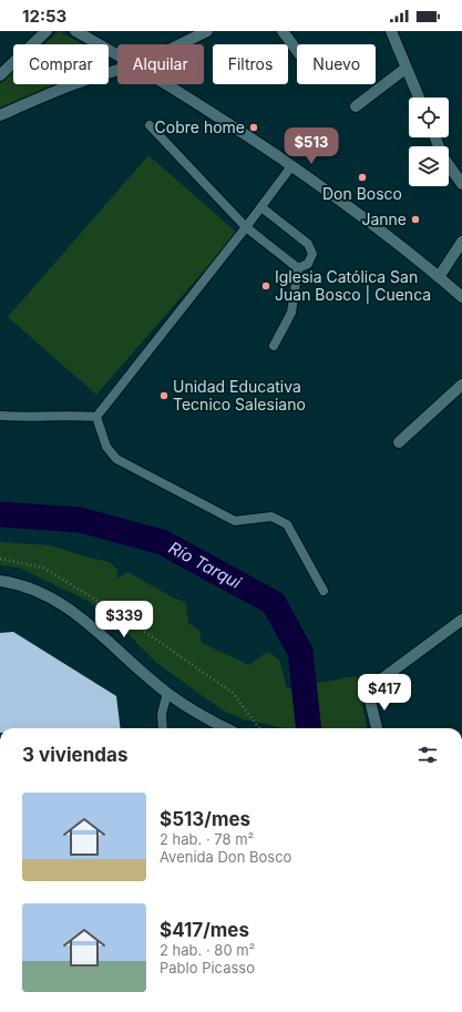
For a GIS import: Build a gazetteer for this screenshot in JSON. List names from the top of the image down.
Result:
{
  "water": ["Río Tarqui"],
  "places": [
    "Cobre home",
    "Don Bosco",
    "Janne",
    "Iglesia Católica San Juan Bosco | Cuenca",
    "Unidad Educativa Tecnico Salesiano"
  ],
  "page": {
    "status": "12:53",
    "chip": [
      "Comprar",
      "Alquilar",
      "Filtros",
      "Nuevo"
    ],
    "price": ["$513", "$339", "$417"],
    "heading": "3 viviendas",
    "list": [
      {
        "name": "$513/mes",
        "note": "2 hab. · 78 m² · Avenida Don Bosco"
      },
      {
        "name": "$417/mes",
        "note": "2 hab. · 80 m² · Pablo Picasso"
      }
    ]
  }
}
